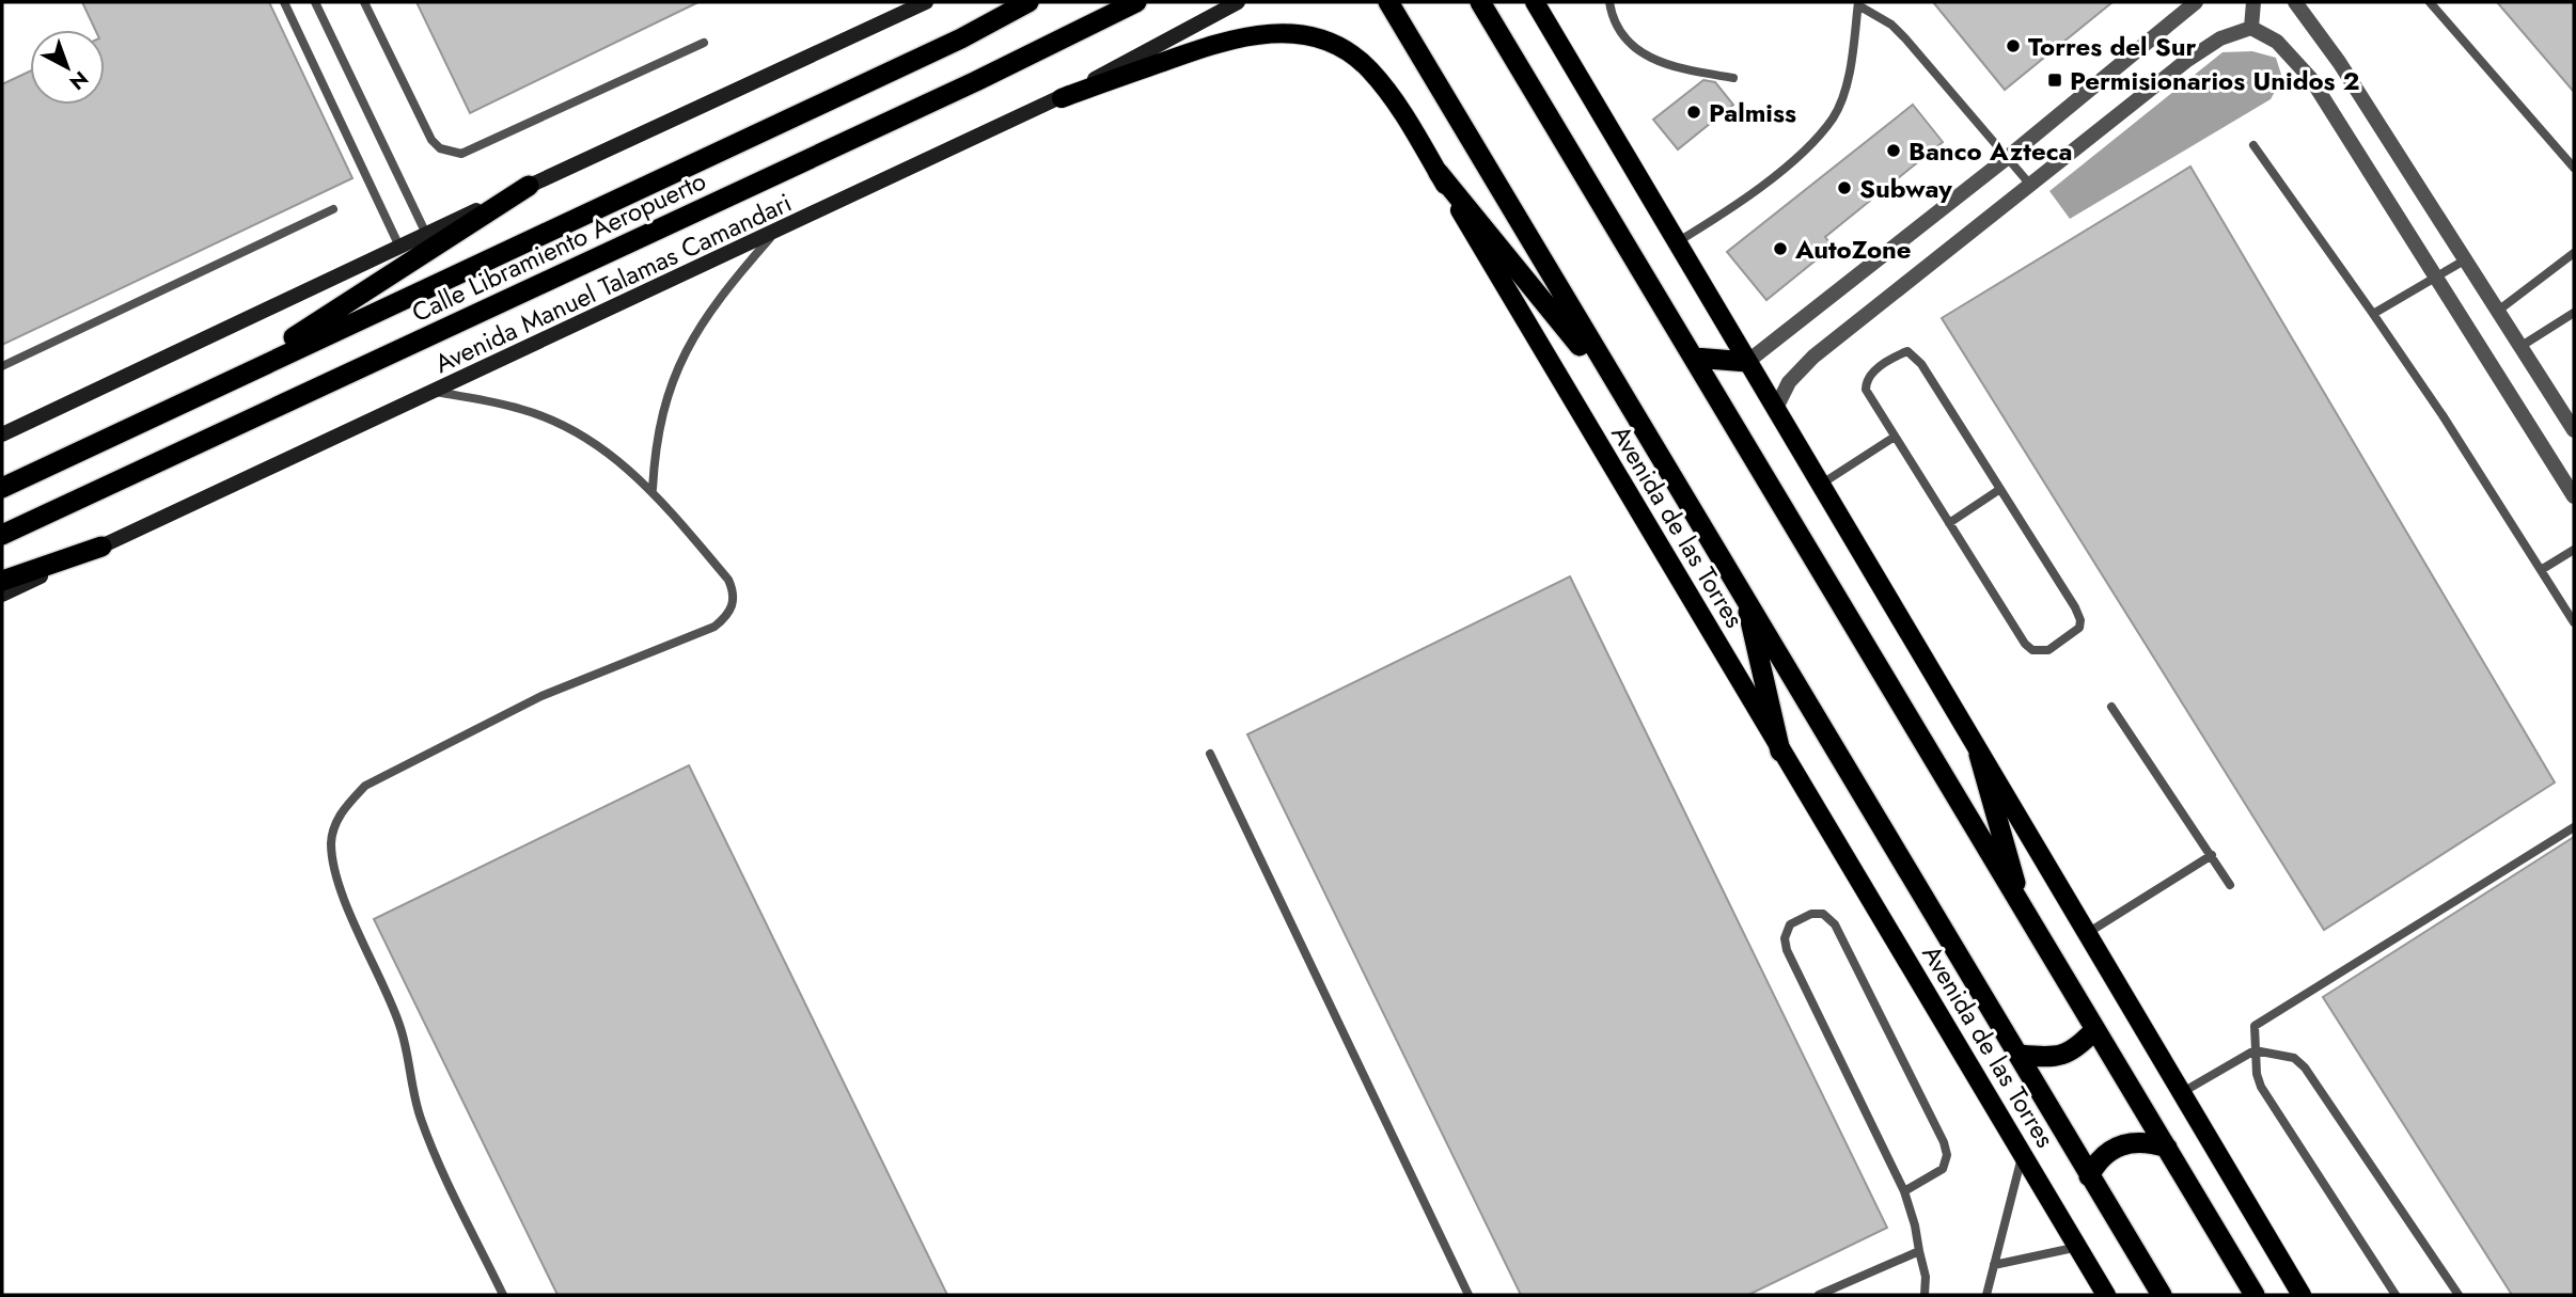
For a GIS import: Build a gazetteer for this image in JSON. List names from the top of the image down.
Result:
{
  "streets": {
    "highway": ["Calle Libramiento Aeropuerto", "Avenida de las Torres"],
    "main road": ["Avenida Manuel Talamas Camandari"]
  },
  "crossings": [
    ["Avenida Manuel Talamas Camandari", "Avenida de las Torres"]
  ],
  "places": {
    "other": [
      "Torres del Sur",
      "Palmiss",
      "Banco Azteca",
      "Subway",
      "AutoZone"
    ],
    "transit": ["Permisionarios Unidos 2"]
  },
  "north": "bottom right"
}
